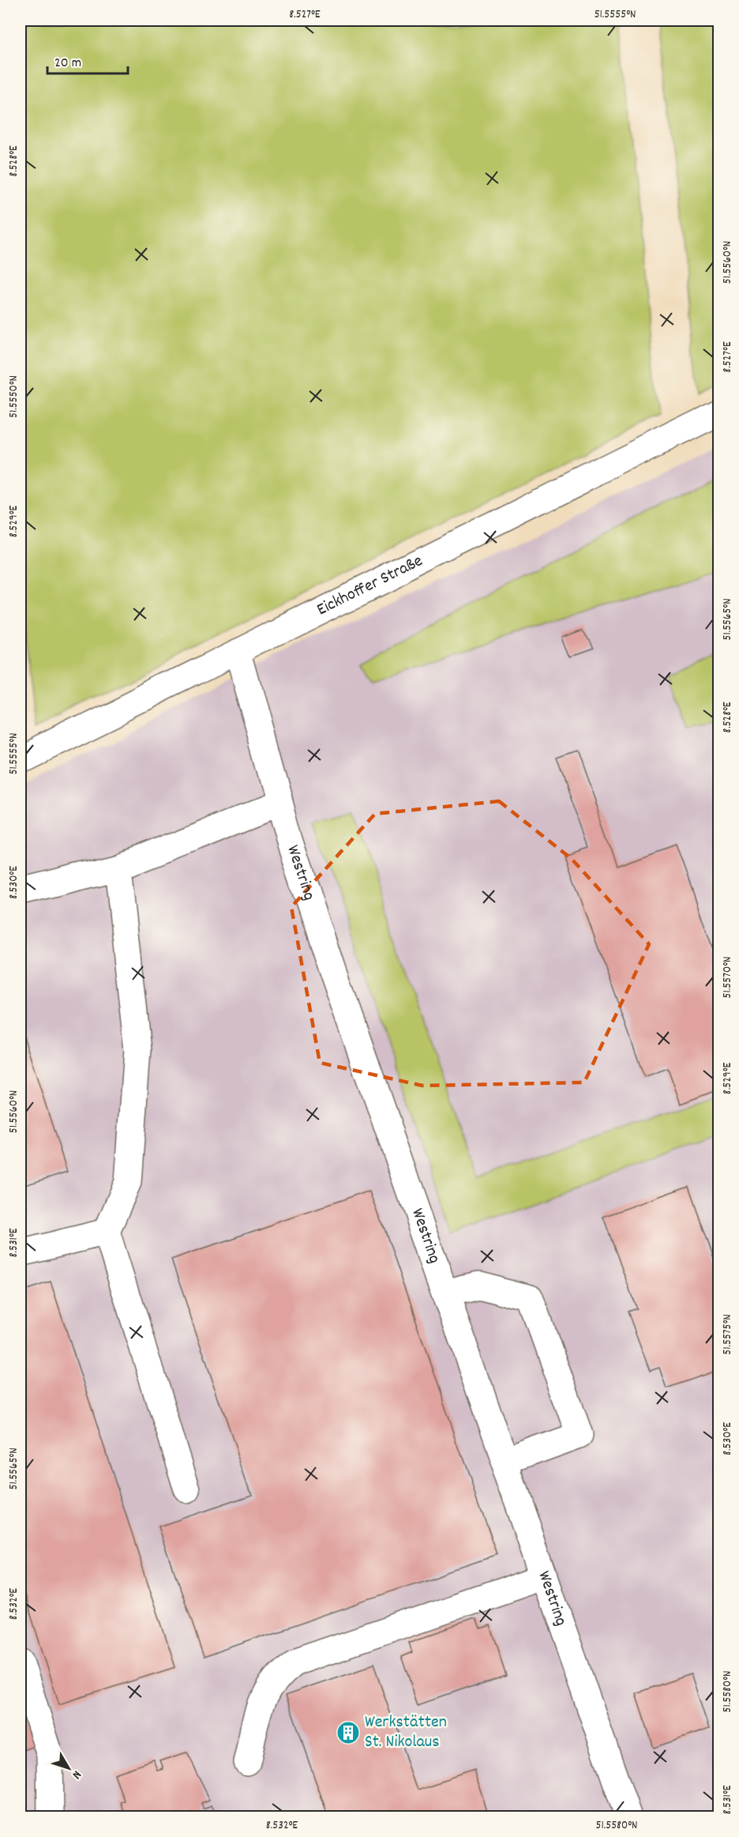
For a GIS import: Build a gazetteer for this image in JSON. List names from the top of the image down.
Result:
{
  "streets": {
    "street": ["Eickhoffer Straße", "Westring"]
  },
  "crossings": [
    ["Eickhoffer Straße", "Westring"]
  ],
  "places": {
    "building": ["Werkstätten St. Nikolaus"]
  },
  "scale_bar": "20 m",
  "north": "bottom right",
  "coordinates": [
    "8.527°E",
    "51.5555°N",
    "8.528°E",
    "51.5560°N",
    "51.5550°N",
    "8.529°E",
    "51.5565°N",
    "8.530°E",
    "51.5570°N",
    "8.531°E",
    "51.5575°N",
    "8.532°E",
    "51.5580°N"
  ]
}
